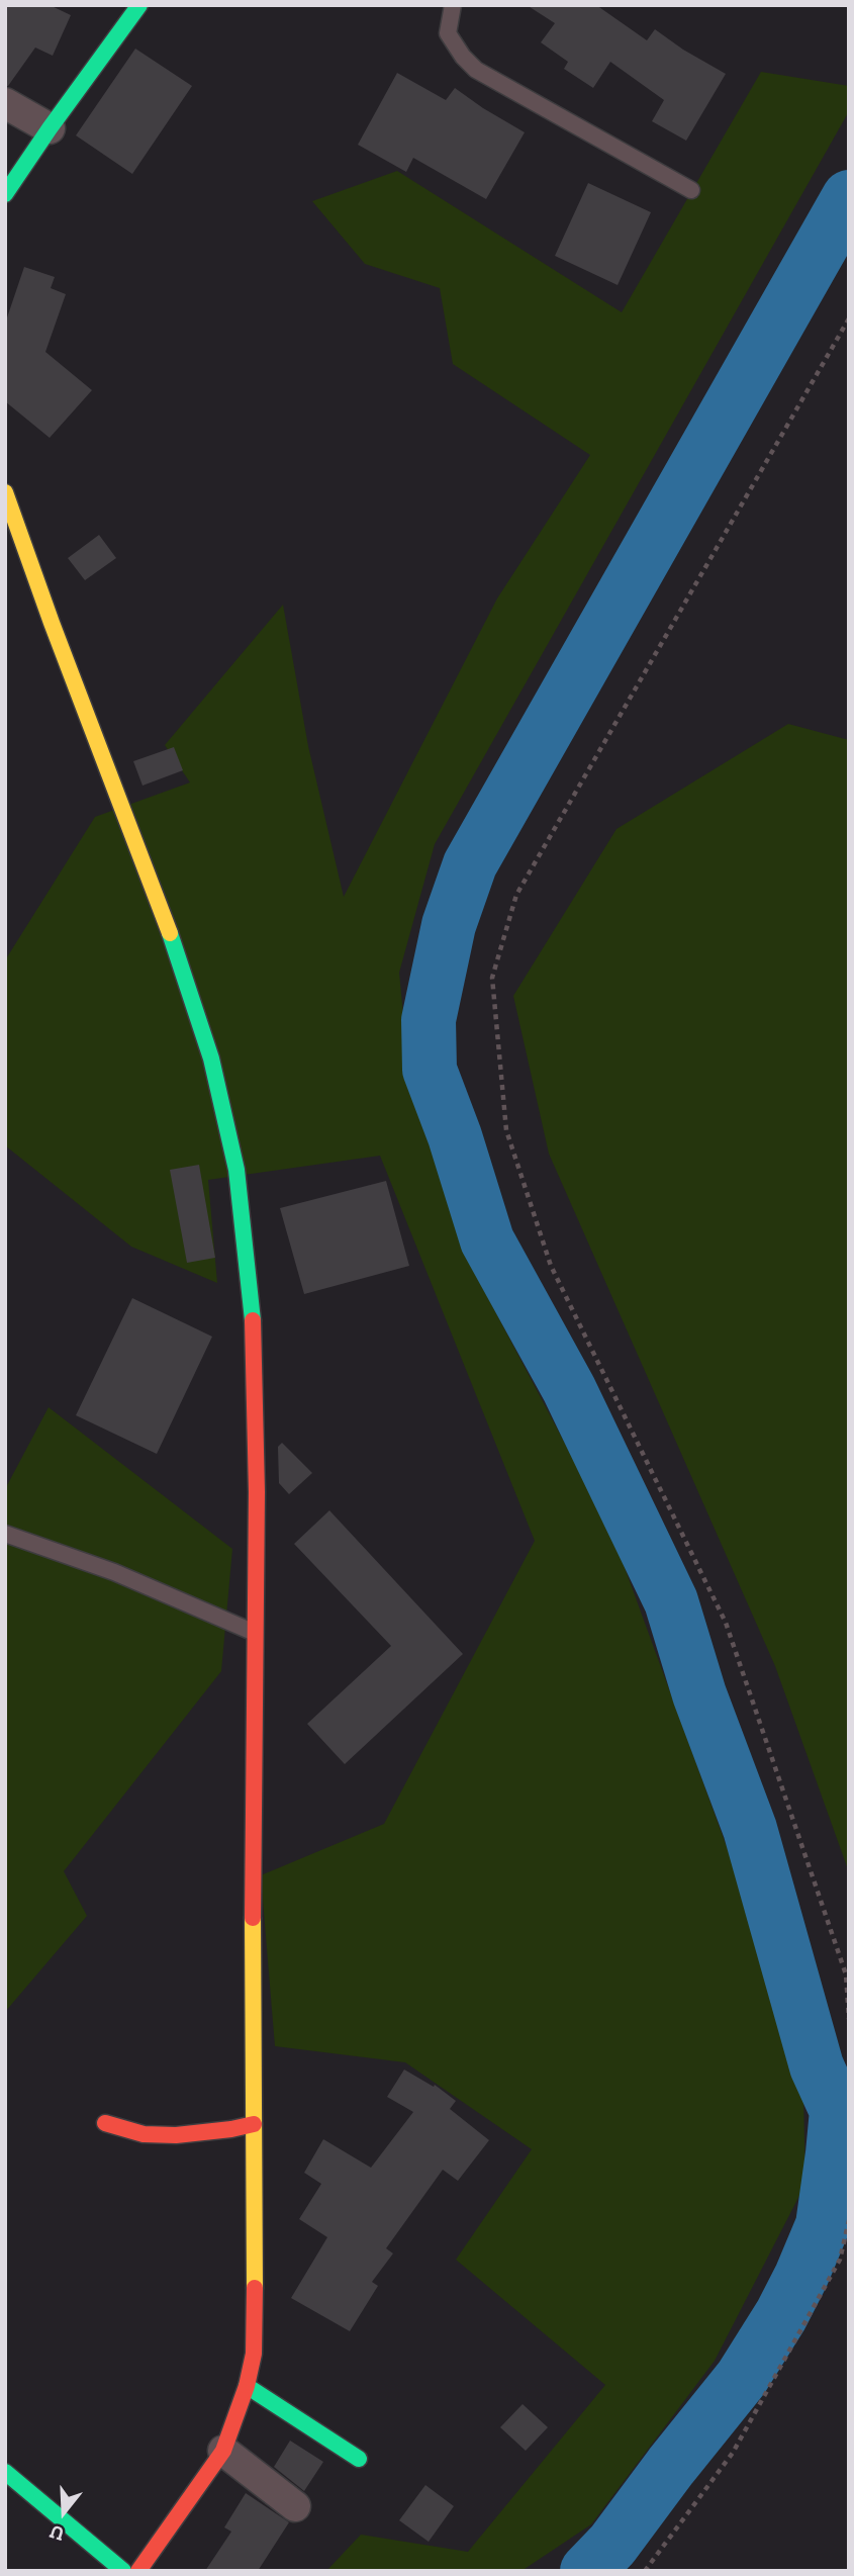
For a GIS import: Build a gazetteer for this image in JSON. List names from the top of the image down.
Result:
{
  "north": "bottom"
}
